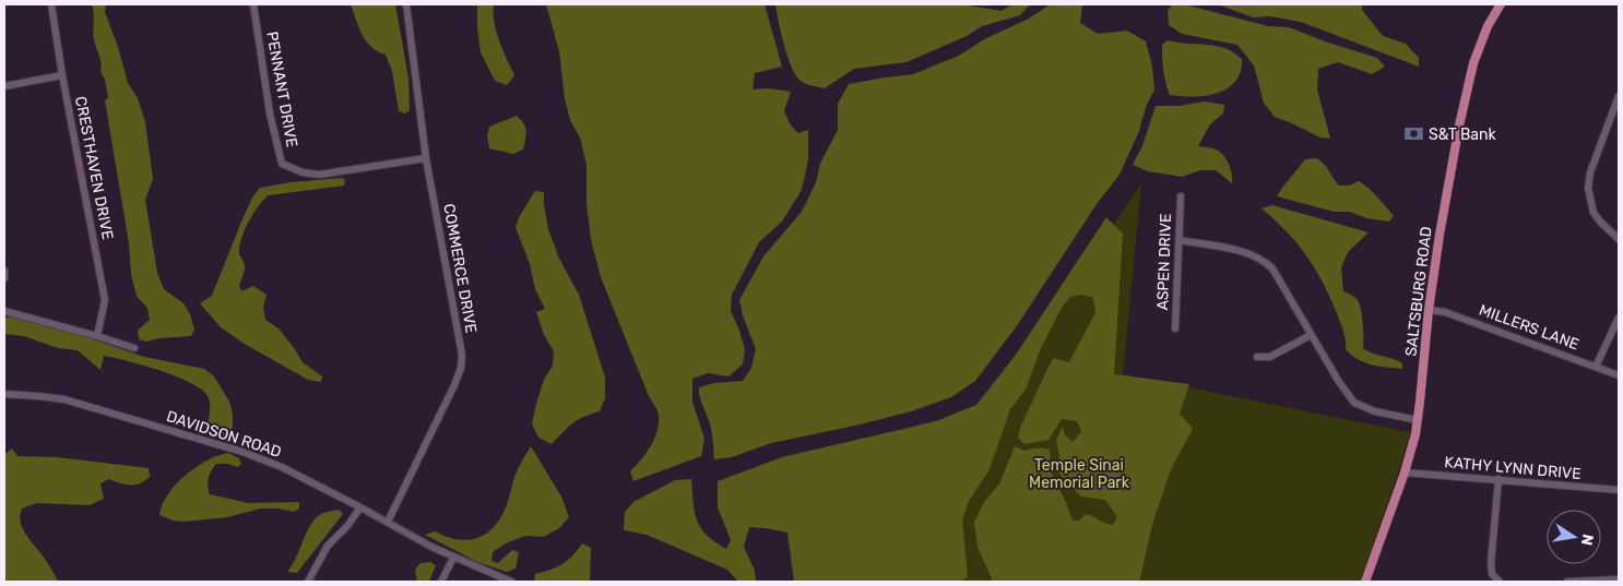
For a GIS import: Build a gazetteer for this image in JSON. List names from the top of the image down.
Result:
{
  "streets": {
    "main road": ["SALTSBURG ROAD"],
    "street": [
      "PENNANT DRIVE",
      "CRESTHAVEN DRIVE",
      "ASPEN DRIVE",
      "COMMERCE DRIVE",
      "MILLERS LANE",
      "DAVIDSON ROAD",
      "KATHY LYNN DRIVE"
    ]
  },
  "crossings": [
    ["PENNANT DRIVE", "COMMERCE DRIVE"],
    ["COMMERCE DRIVE", "DAVIDSON ROAD"],
    ["SALTSBURG ROAD", "MILLERS LANE"],
    ["SALTSBURG ROAD", "KATHY LYNN DRIVE"]
  ],
  "parks": ["Temple Sinai Memorial Park"],
  "places": {
    "bank": ["S&T Bank"]
  },
  "north": "right"
}
